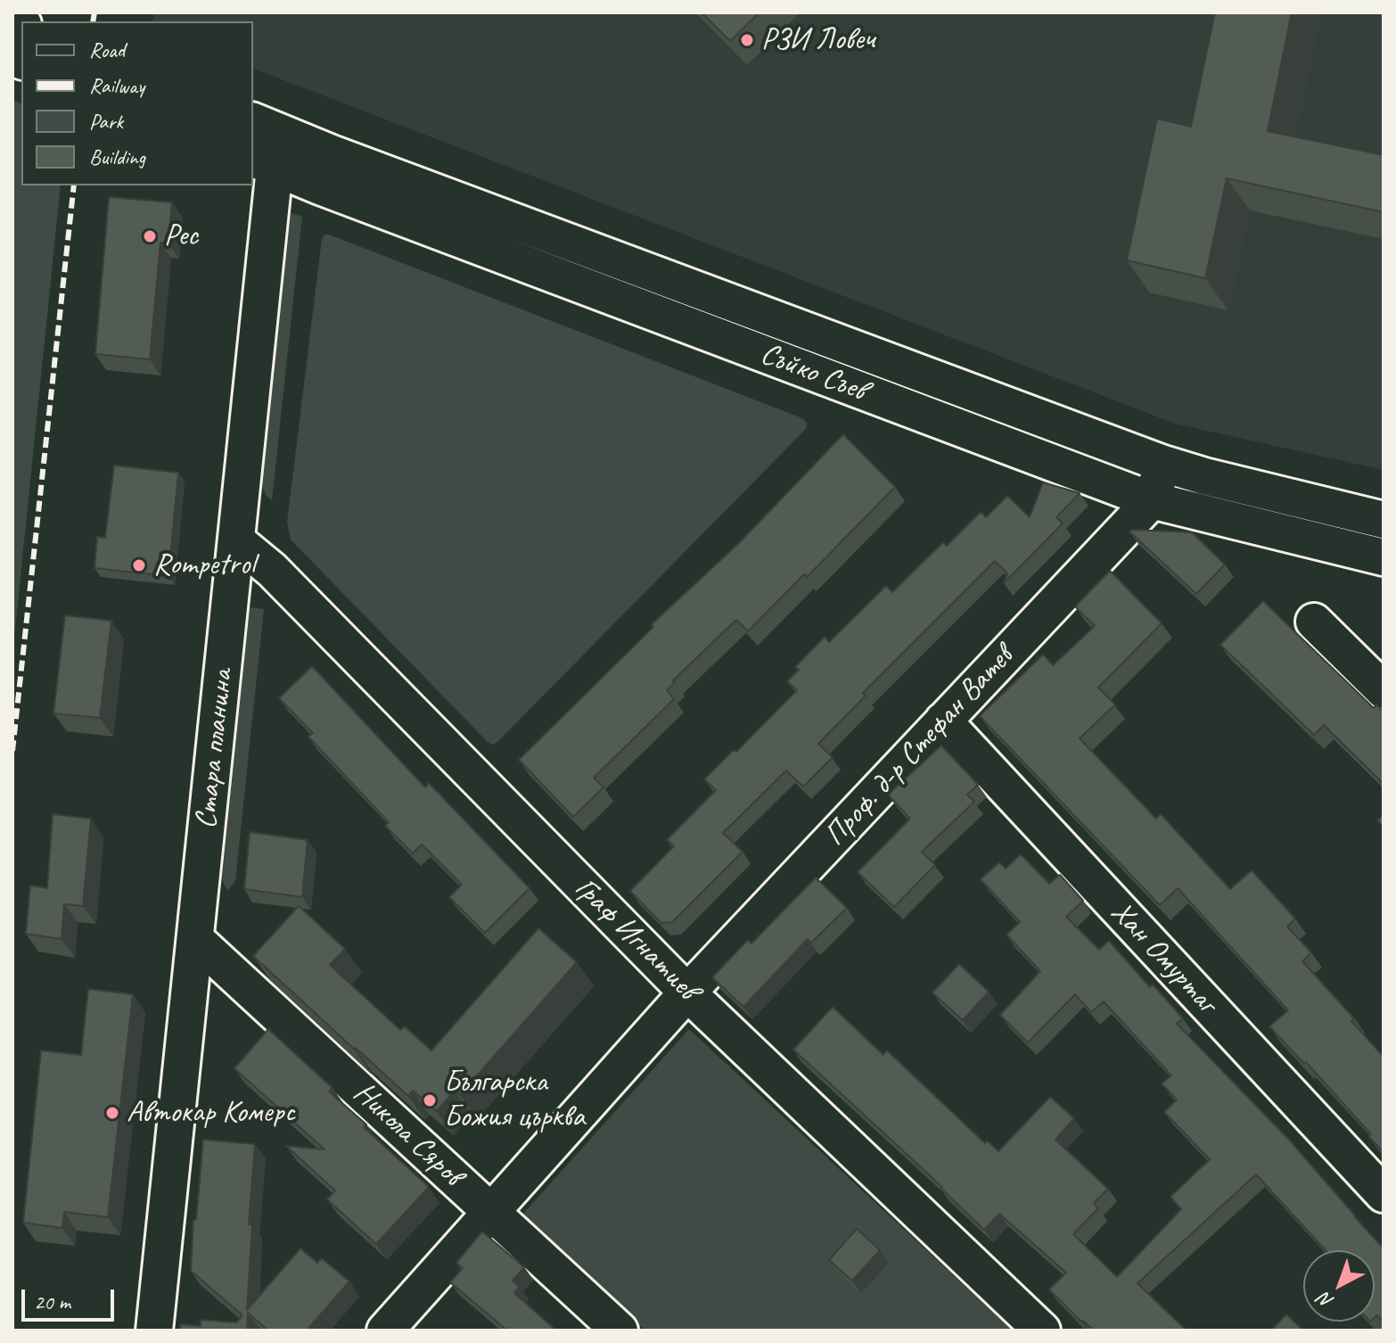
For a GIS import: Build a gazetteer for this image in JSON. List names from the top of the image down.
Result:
{
  "streets": {
    "street": [
      "Съйко Съев",
      "Проф. д-р Стефан Ватев",
      "Стара планина",
      "Граф Игнатиев",
      "Хан Омуртаг",
      "Никола Сяров"
    ]
  },
  "crossings": [
    ["Съйко Съев", "Проф. д-р Стефан Ватев"],
    ["Съйко Съев", "Стара планина"],
    ["Проф. д-р Стефан Ватев", "Граф Игнатиев"],
    ["Проф. д-р Стефан Ватев", "Хан Омуртаг"],
    ["Проф. д-р Стефан Ватев", "Никола Сяров"],
    ["Стара планина", "Граф Игнатиев"],
    ["Стара планина", "Никола Сяров"]
  ],
  "places": [
    "РЗИ Ловеч",
    "Рес",
    "Rompetrol",
    "Българска Божия църква",
    "Автокар Комерс"
  ],
  "legend": [
    "Road",
    "Railway",
    "Park",
    "Building"
  ],
  "scale_bar": "20 m",
  "north": "bottom left"
}
